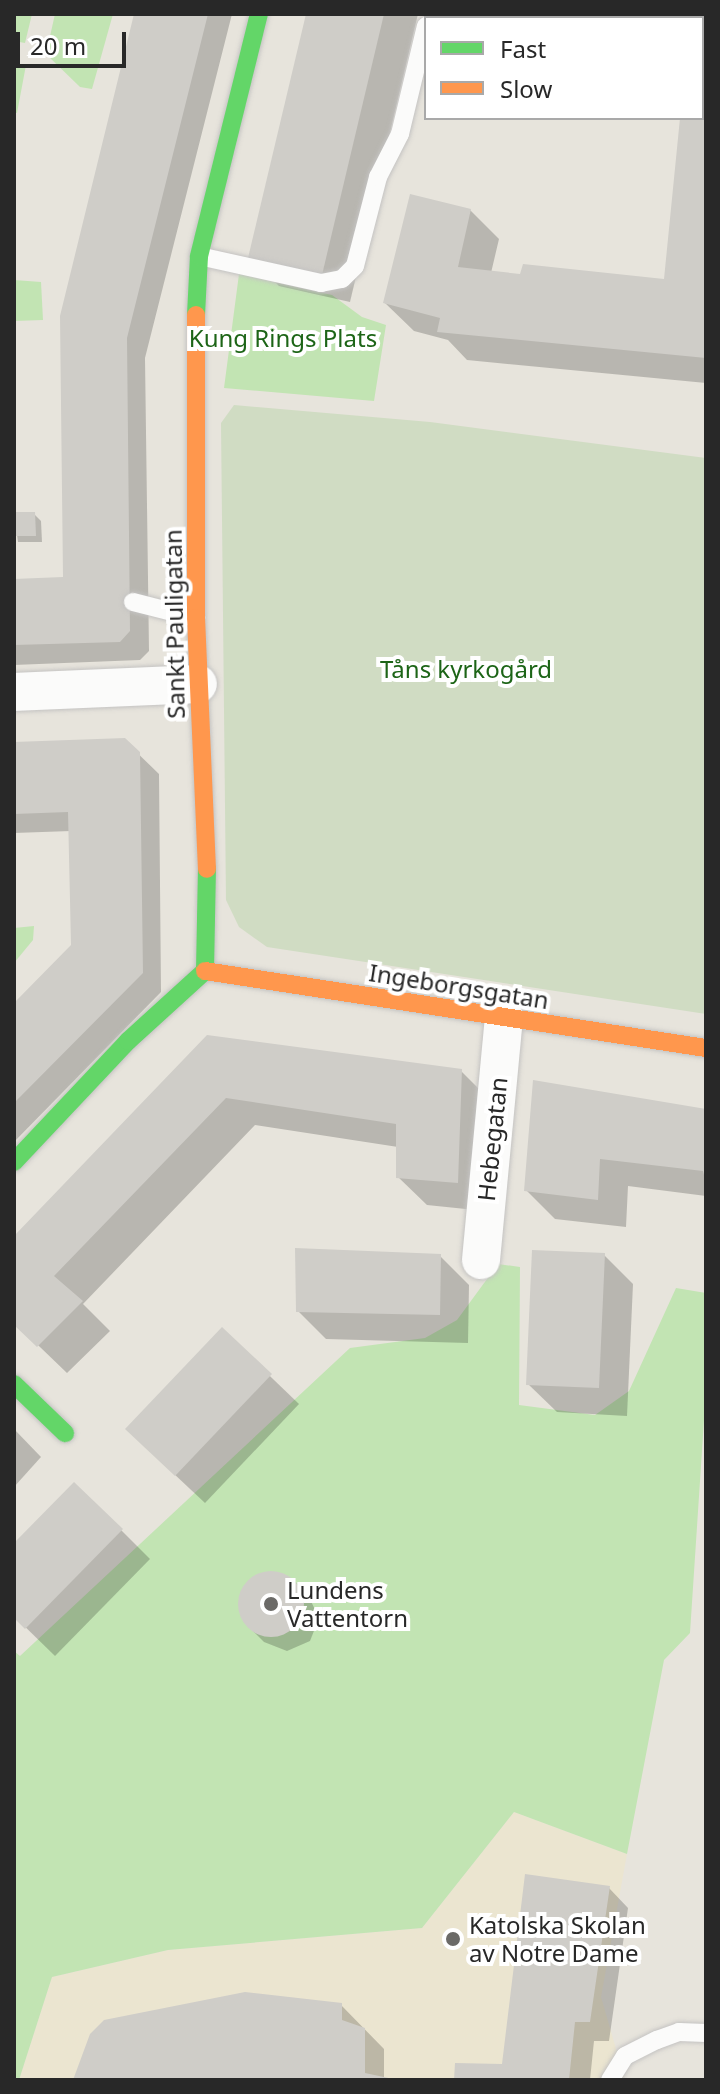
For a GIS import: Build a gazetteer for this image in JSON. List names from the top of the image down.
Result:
{
  "streets": {
    "street": ["Sankt Pauligatan", "Ingeborgsgatan", "Hebegatan"]
  },
  "crossings": [
    ["Sankt Pauligatan", "Ingeborgsgatan"],
    ["Ingeborgsgatan", "Hebegatan"]
  ],
  "parks": ["Kung Rings Plats", "Tåns kyrkogård"],
  "places": ["Lundens Vattentorn", "Katolska Skolan av Notre Dame"],
  "legend": ["Fast", "Slow"],
  "scale_bar": "20 m"
}
